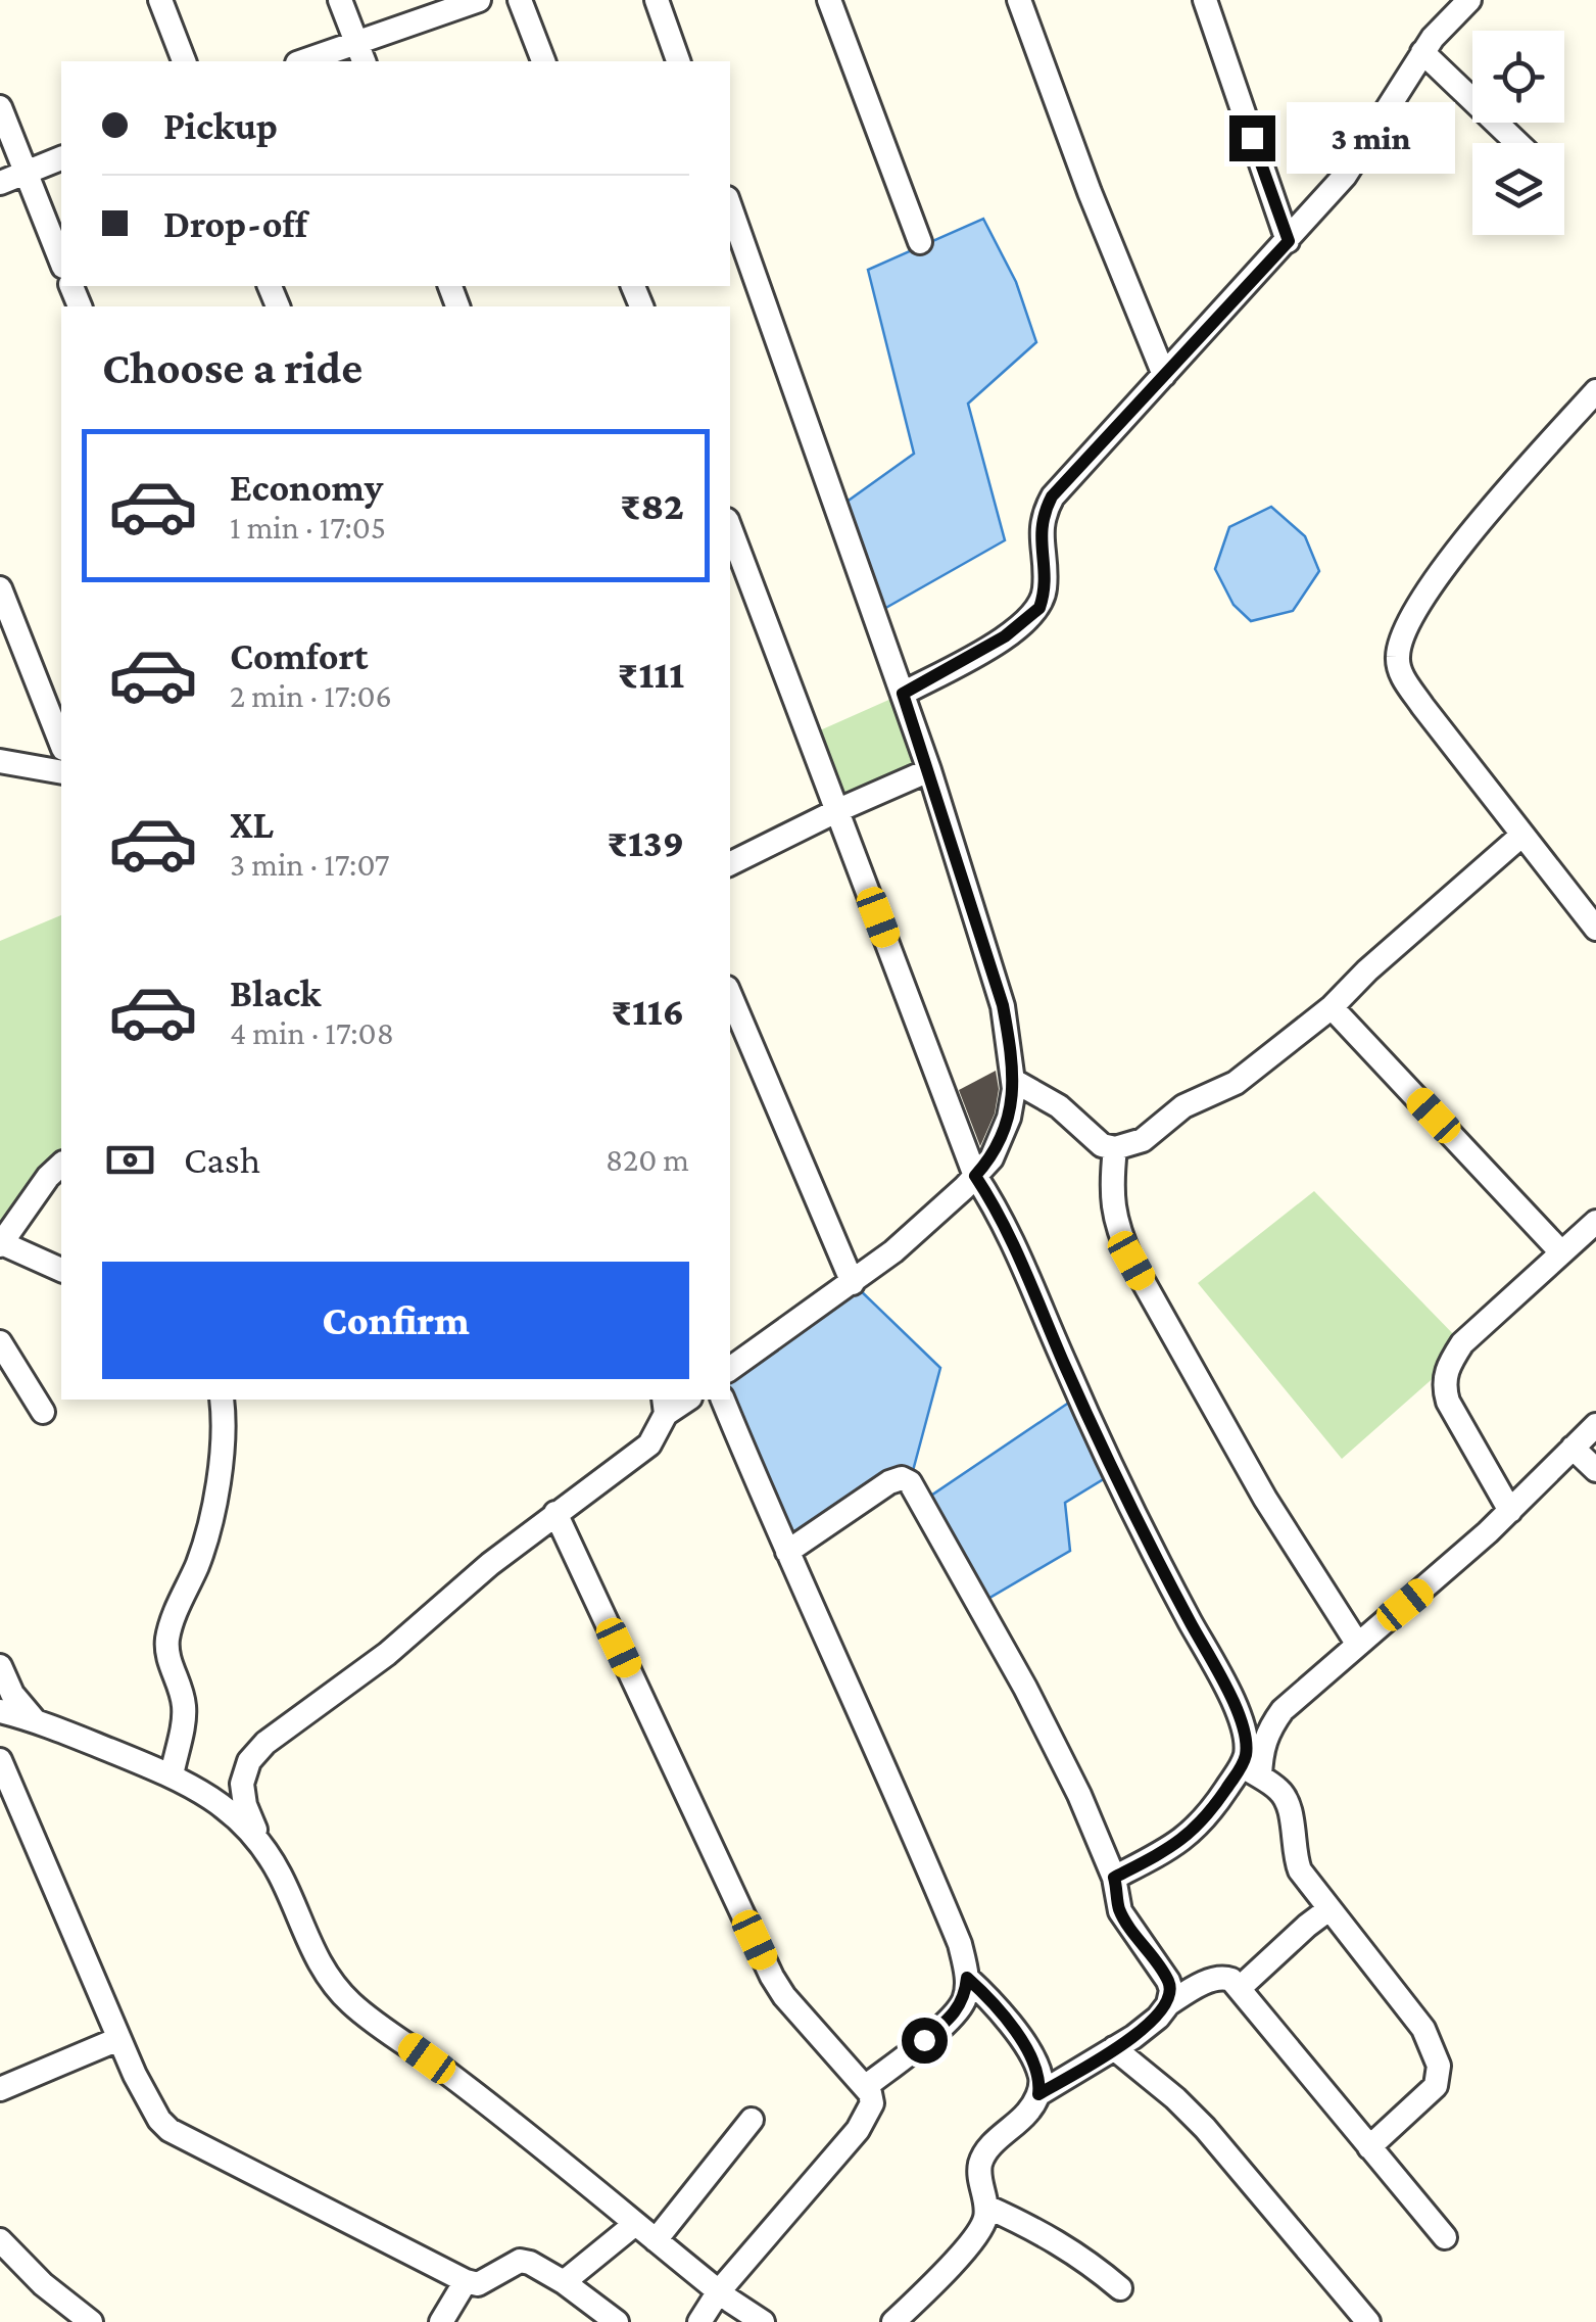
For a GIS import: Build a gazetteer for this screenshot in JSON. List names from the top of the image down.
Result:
{
  "page": {
    "banner": ["Pickup", "Drop-off"],
    "bubble": "3 min",
    "heading": "Choose a ride",
    "list": [
      {
        "name": "Economy",
        "note": "1 min · 17:05",
        "value": "₹82"
      },
      {
        "name": "Comfort",
        "note": "2 min · 17:06",
        "value": "₹111"
      },
      {
        "name": "XL",
        "note": "3 min · 17:07",
        "value": "₹139"
      },
      {
        "name": "Black",
        "note": "4 min · 17:08",
        "value": "₹116"
      }
    ],
    "pay": ["Cash", "820 m"],
    "buttons": "Confirm"
  }
}
